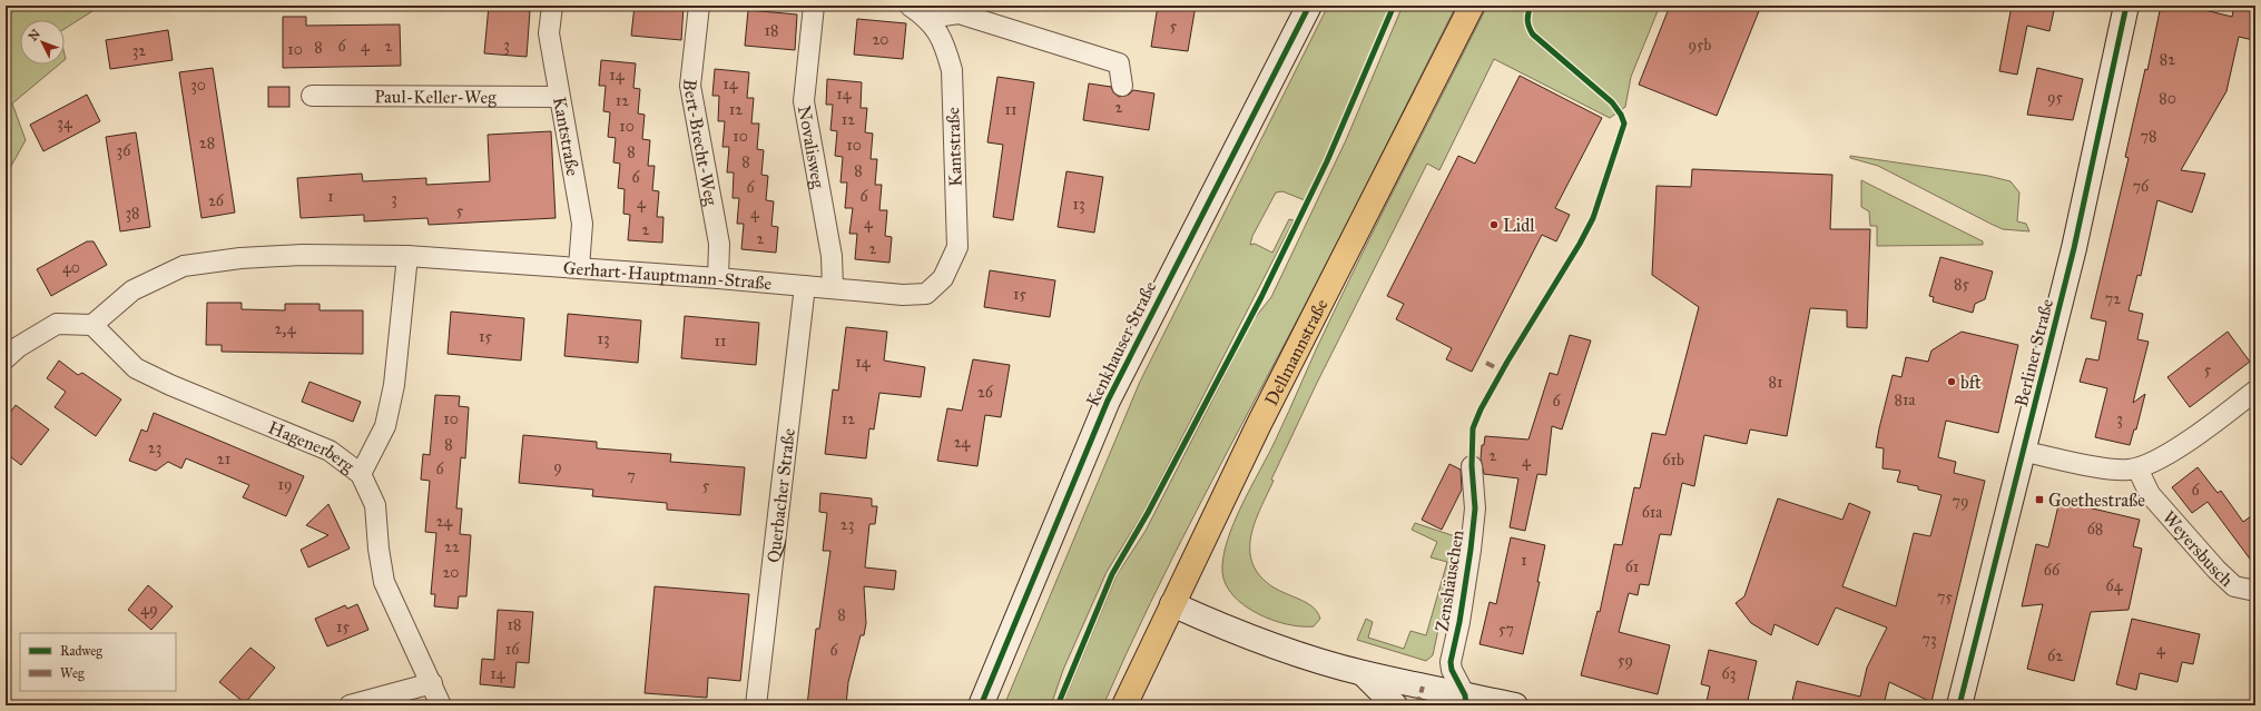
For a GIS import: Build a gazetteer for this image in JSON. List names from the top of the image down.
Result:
{
  "streets": {
    "main road": ["Kenkhauser Straße", "Dellmannstraße", "Berliner Straße"],
    "street": [
      "Paul-Keller-Weg",
      "Kantstraße",
      "Bert-Brecht-Weg",
      "Novalisweg",
      "Gerhart-Hauptmann-Straße",
      "Hagenerberg",
      "Querbacher Straße",
      "Weyersbusch",
      "Zenshäuschen"
    ]
  },
  "crossings": [
    ["Paul-Keller-Weg", "Kantstraße"],
    ["Kantstraße", "Gerhart-Hauptmann-Straße"],
    ["Bert-Brecht-Weg", "Gerhart-Hauptmann-Straße"],
    ["Novalisweg", "Gerhart-Hauptmann-Straße"],
    ["Gerhart-Hauptmann-Straße", "Hagenerberg"],
    ["Gerhart-Hauptmann-Straße", "Querbacher Straße"]
  ],
  "places": {
    "other": ["Lidl", "bft"],
    "transit": ["Goethestraße"]
  },
  "house_numbers": [
    "5",
    "18",
    "20",
    "3",
    "95b",
    "6",
    "4",
    "2",
    "8",
    "10",
    "32",
    "82",
    "14",
    "14",
    "30",
    "14",
    "95",
    "80",
    "12",
    "2",
    "12",
    "11",
    "12",
    "34",
    "10",
    "10",
    "78",
    "28",
    "10",
    "36",
    "8",
    "8",
    "8",
    "6",
    "76",
    "6",
    "1",
    "6",
    "3",
    "26",
    "4",
    "13",
    "5",
    "38",
    "4",
    "4",
    "2",
    "2",
    "2",
    "40",
    "85",
    "15",
    "72",
    "2,4",
    "15",
    "13",
    "11",
    "14",
    "5",
    "81",
    "26",
    "81a",
    "6",
    "10",
    "12",
    "3",
    "24",
    "8",
    "23",
    "2",
    "21",
    "61b",
    "4",
    "9",
    "6",
    "7",
    "19",
    "5",
    "6",
    "79",
    "61a",
    "24",
    "23",
    "68",
    "22",
    "1",
    "61",
    "66",
    "20",
    "64",
    "75",
    "49",
    "8",
    "18",
    "15",
    "57",
    "73",
    "16",
    "4",
    "6",
    "62",
    "59",
    "14",
    "63"
  ],
  "legend": ["Radweg", "Weg"],
  "north": "top left"
}
